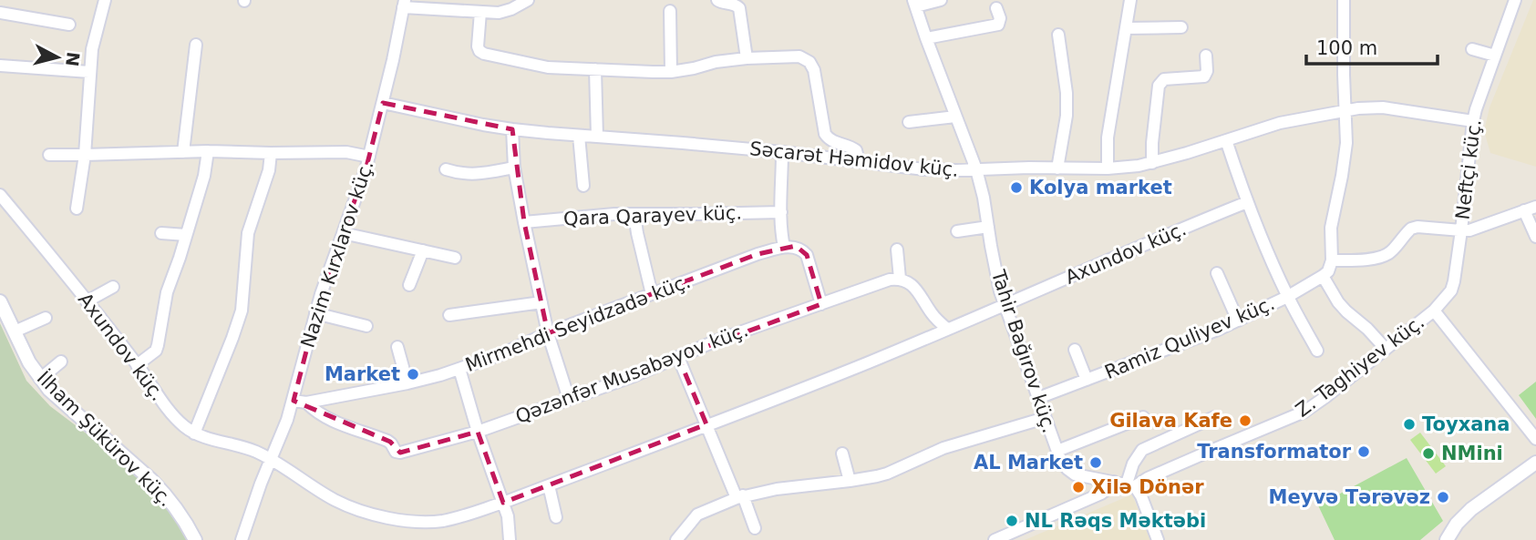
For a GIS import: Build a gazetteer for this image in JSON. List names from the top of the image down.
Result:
{
  "streets": {
    "street": [
      "Səcarət Həmidov küç.",
      "Neftçi küç.",
      "Qara Qarayev küç.",
      "Axundov küç.",
      "Nazim Kırxlarov küç.",
      "Mirmehdi Seyidzadə küç.",
      "Ramiz Quliyev küç.",
      "Tahir Bağırov küç.",
      "Z. Taghiyev küç.",
      "Qəzənfər Musabəyov küç.",
      "İlham Şükürov küç."
    ]
  },
  "crossings": [
    ["Səcarət Həmidov küç.", "Neftçi küç."],
    ["Səcarət Həmidov küç.", "Nazim Kırxlarov küç."],
    ["Səcarət Həmidov küç.", "Tahir Bağırov küç."],
    ["Neftçi küç.", "Z. Taghiyev küç."],
    ["Axundov küç.", "Nazim Kırxlarov küç."],
    ["Axundov küç.", "Tahir Bağırov küç."],
    ["Nazim Kırxlarov küç.", "Mirmehdi Seyidzadə küç."],
    ["Mirmehdi Seyidzadə küç.", "Qəzənfər Musabəyov küç."],
    ["Ramiz Quliyev küç.", "Tahir Bağırov küç."],
    ["Tahir Bağırov küç.", "Z. Taghiyev küç."]
  ],
  "places": [
    "Kolya market",
    "Market",
    "Gilava Kafe",
    "Toyxana",
    "Transformator",
    "NMini",
    "AL Market",
    "Xilə Dönər",
    "Meyvə Tərəvəz",
    "NL Rəqs Məktəbi"
  ],
  "scale_bar": "100 m",
  "north": "right"
}
